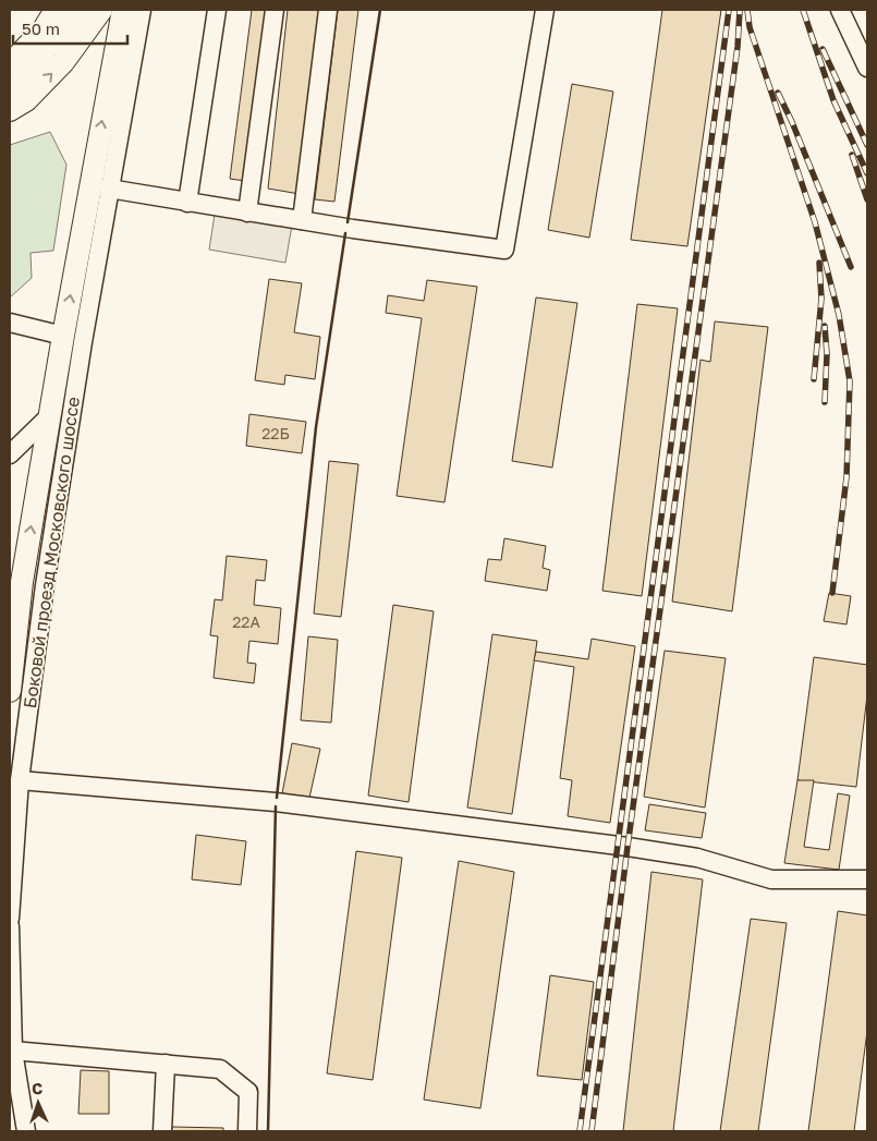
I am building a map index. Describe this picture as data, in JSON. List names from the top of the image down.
{
  "streets": {
    "street": ["Боковой проезд Московского шоссе"]
  },
  "house_numbers": ["22Б", "22А"],
  "scale_bar": "50 m",
  "north": "top"
}
